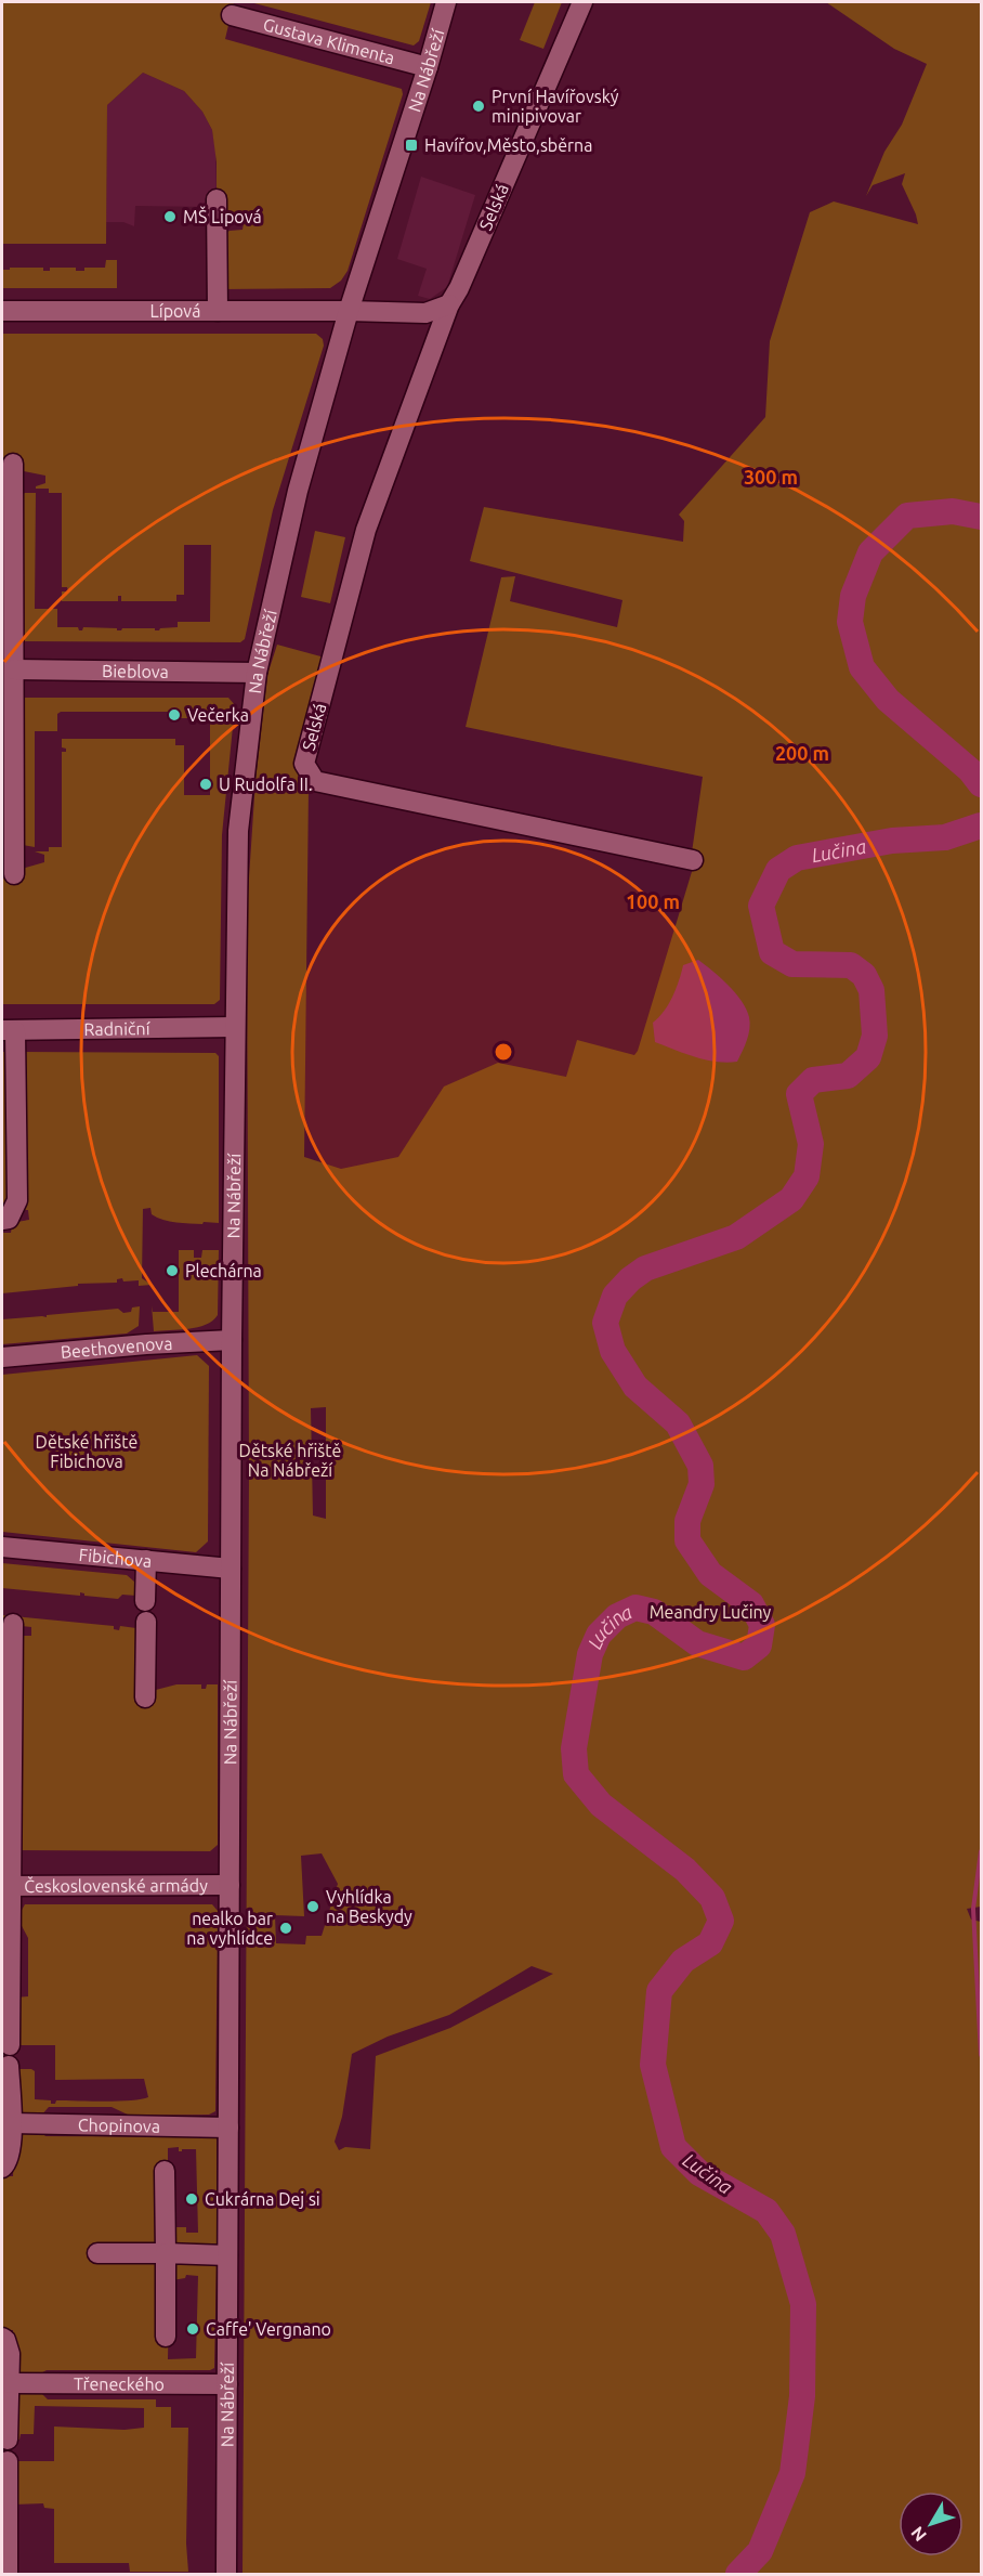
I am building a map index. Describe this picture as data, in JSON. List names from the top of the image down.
{
  "streets": {
    "street": [
      "Gustava Klimenta",
      "Na Nábřeží",
      "Selská",
      "Lípová",
      "Bieblova",
      "Radniční",
      "Beethovenova",
      "Fibichova",
      "Československé armády",
      "Chopinova",
      "Třeneckého"
    ]
  },
  "crossings": [
    ["Gustava Klimenta", "Na Nábřeží"],
    ["Na Nábřeží", "Lípová"],
    ["Na Nábřeží", "Bieblova"],
    ["Na Nábřeží", "Radniční"],
    ["Na Nábřeží", "Beethovenova"],
    ["Na Nábřeží", "Fibichova"],
    ["Na Nábřeží", "Československé armády"],
    ["Na Nábřeží", "Chopinova"],
    ["Na Nábřeží", "Třeneckého"]
  ],
  "water": ["Lučina"],
  "parks": ["Dětské hřiště Fibichova", "Dětské hřiště Na Nábřeží", "Meandry Lučiny"],
  "places": {
    "other": [
      "První Havířovský minipivovar",
      "MŠ Lipová",
      "Večerka",
      "U Rudolfa II.",
      "Plechárna",
      "Vyhlídka na Beskydy",
      "nealko bar na vyhlídce",
      "Cukrárna Dej si",
      "Caffe' Vergnano"
    ],
    "transit": ["Havířov,Město,sběrna"]
  },
  "north": "bottom left",
  "rings": ["300 m", "200 m", "100 m"]
}
